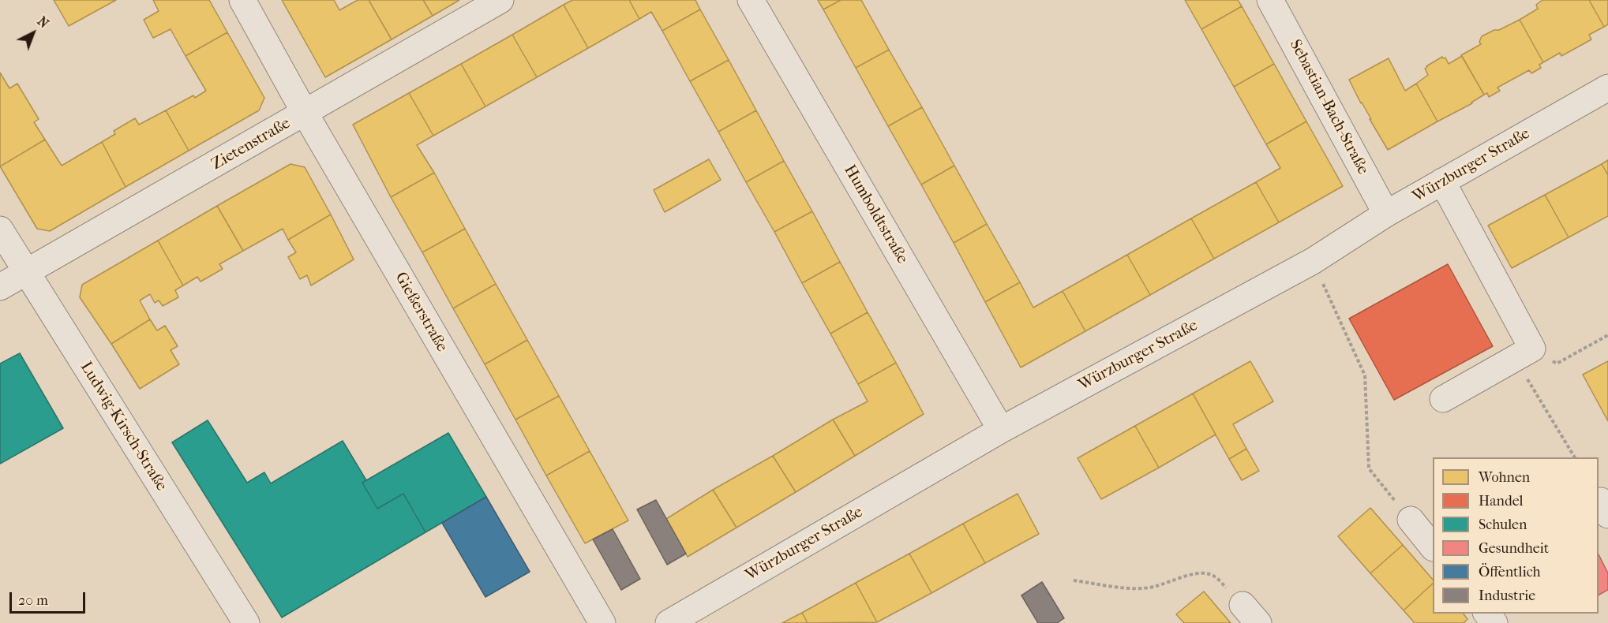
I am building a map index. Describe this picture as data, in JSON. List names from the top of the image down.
{
  "streets": {
    "street": [
      "Sebastian-Bach-Straße",
      "Zietenstraße",
      "Würzburger Straße",
      "Humboldtstraße",
      "Gießerstraße",
      "Ludwig-Kirsch-Straße"
    ]
  },
  "crossings": [
    ["Sebastian-Bach-Straße", "Würzburger Straße"],
    ["Zietenstraße", "Gießerstraße"],
    ["Zietenstraße", "Ludwig-Kirsch-Straße"],
    ["Würzburger Straße", "Humboldtstraße"]
  ],
  "legend": [
    "Wohnen",
    "Handel",
    "Schulen",
    "Gesundheit",
    "Öffentlich",
    "Industrie"
  ],
  "scale_bar": "20 m",
  "north": "top right"
}
